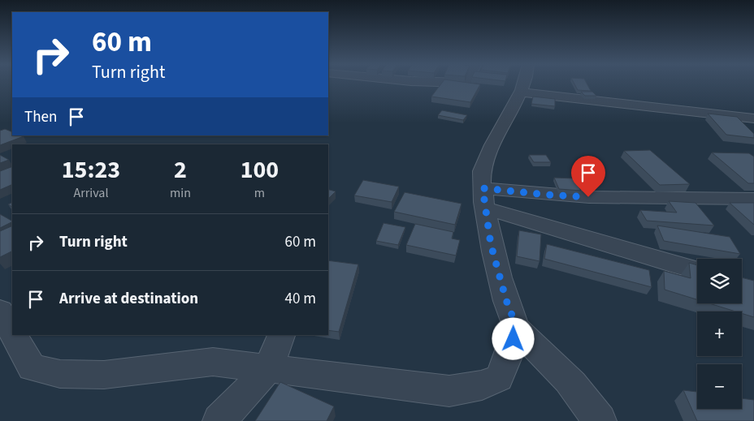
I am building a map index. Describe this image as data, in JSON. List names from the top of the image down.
{
  "page": {
    "turn": ["60 m", "Turn right"],
    "then": "Then",
    "eta": [
      "15:23",
      "Arrival",
      "2",
      "min",
      "100",
      "m"
    ],
    "list": [
      {
        "name": "Turn right",
        "value": "60 m"
      },
      {
        "name": "Arrive at destination",
        "value": "40 m"
      }
    ],
    "map_buttons": ["+", "−"]
  }
}
